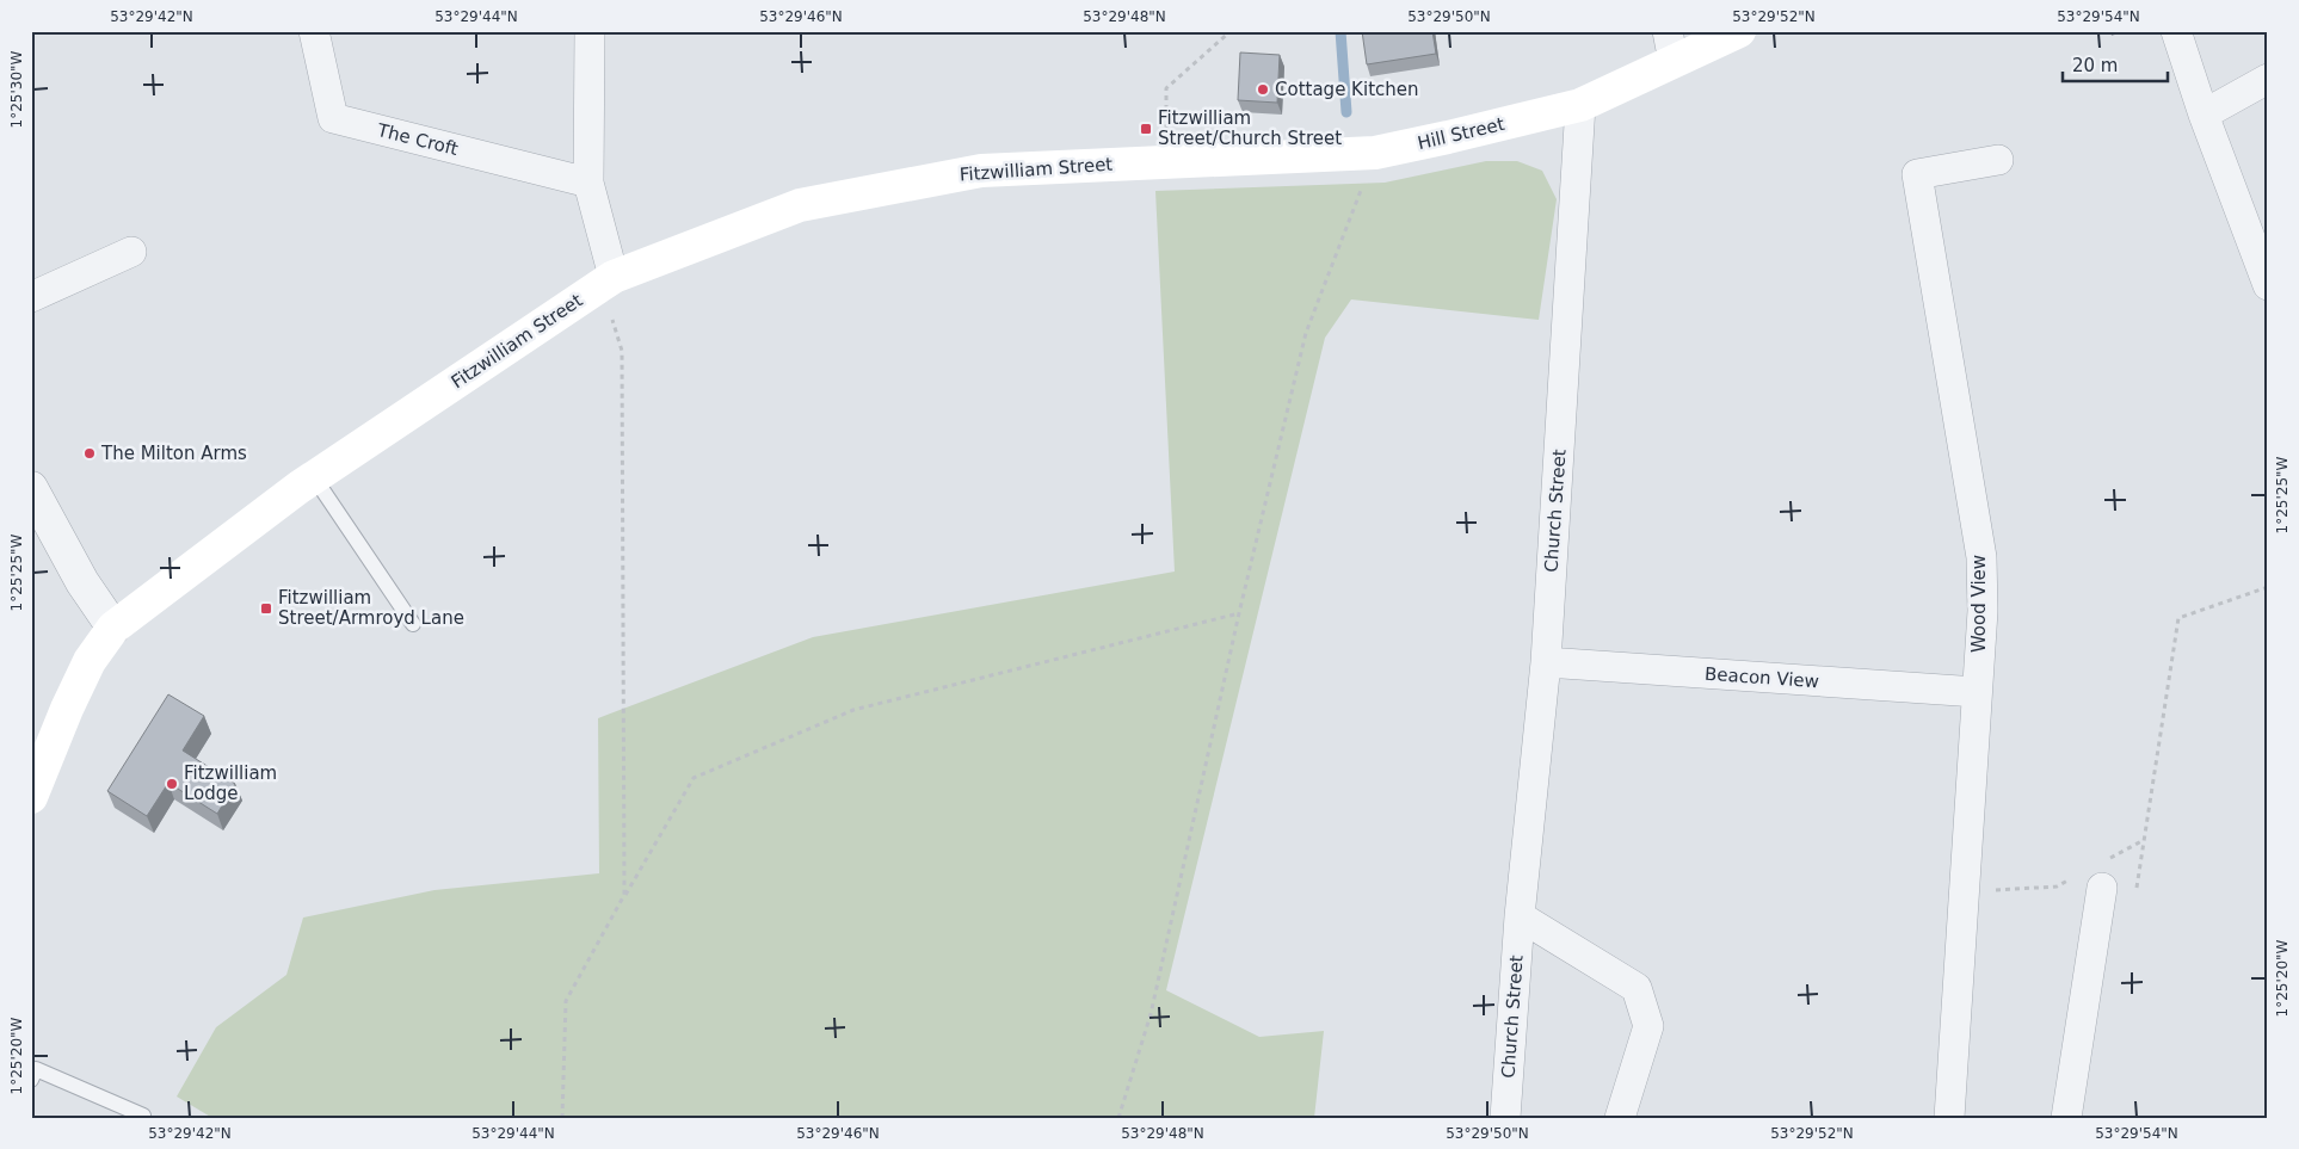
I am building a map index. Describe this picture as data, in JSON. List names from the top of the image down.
{
  "streets": {
    "main road": ["Hill Street", "Fitzwilliam Street"],
    "street": [
      "The Croft",
      "Church Street",
      "Wood View",
      "Beacon View"
    ]
  },
  "crossings": [
    ["Hill Street", "Fitzwilliam Street"],
    ["Hill Street", "Church Street"],
    ["Church Street", "Beacon View"],
    ["Wood View", "Beacon View"]
  ],
  "places": {
    "other": ["Cottage Kitchen", "The Milton Arms", "Fitzwilliam Lodge"],
    "transit": ["Fitzwilliam Street/Church Street", "Fitzwilliam Street/Armroyd Lane"]
  },
  "scale_bar": "20 m",
  "coordinates": [
    "53°29'42\"N",
    "53°29'44\"N",
    "53°29'46\"N",
    "53°29'48\"N",
    "53°29'50\"N",
    "53°29'52\"N",
    "53°29'54\"N",
    "1°25'30\"W",
    "1°25'25\"W",
    "1°25'20\"W"
  ]
}
